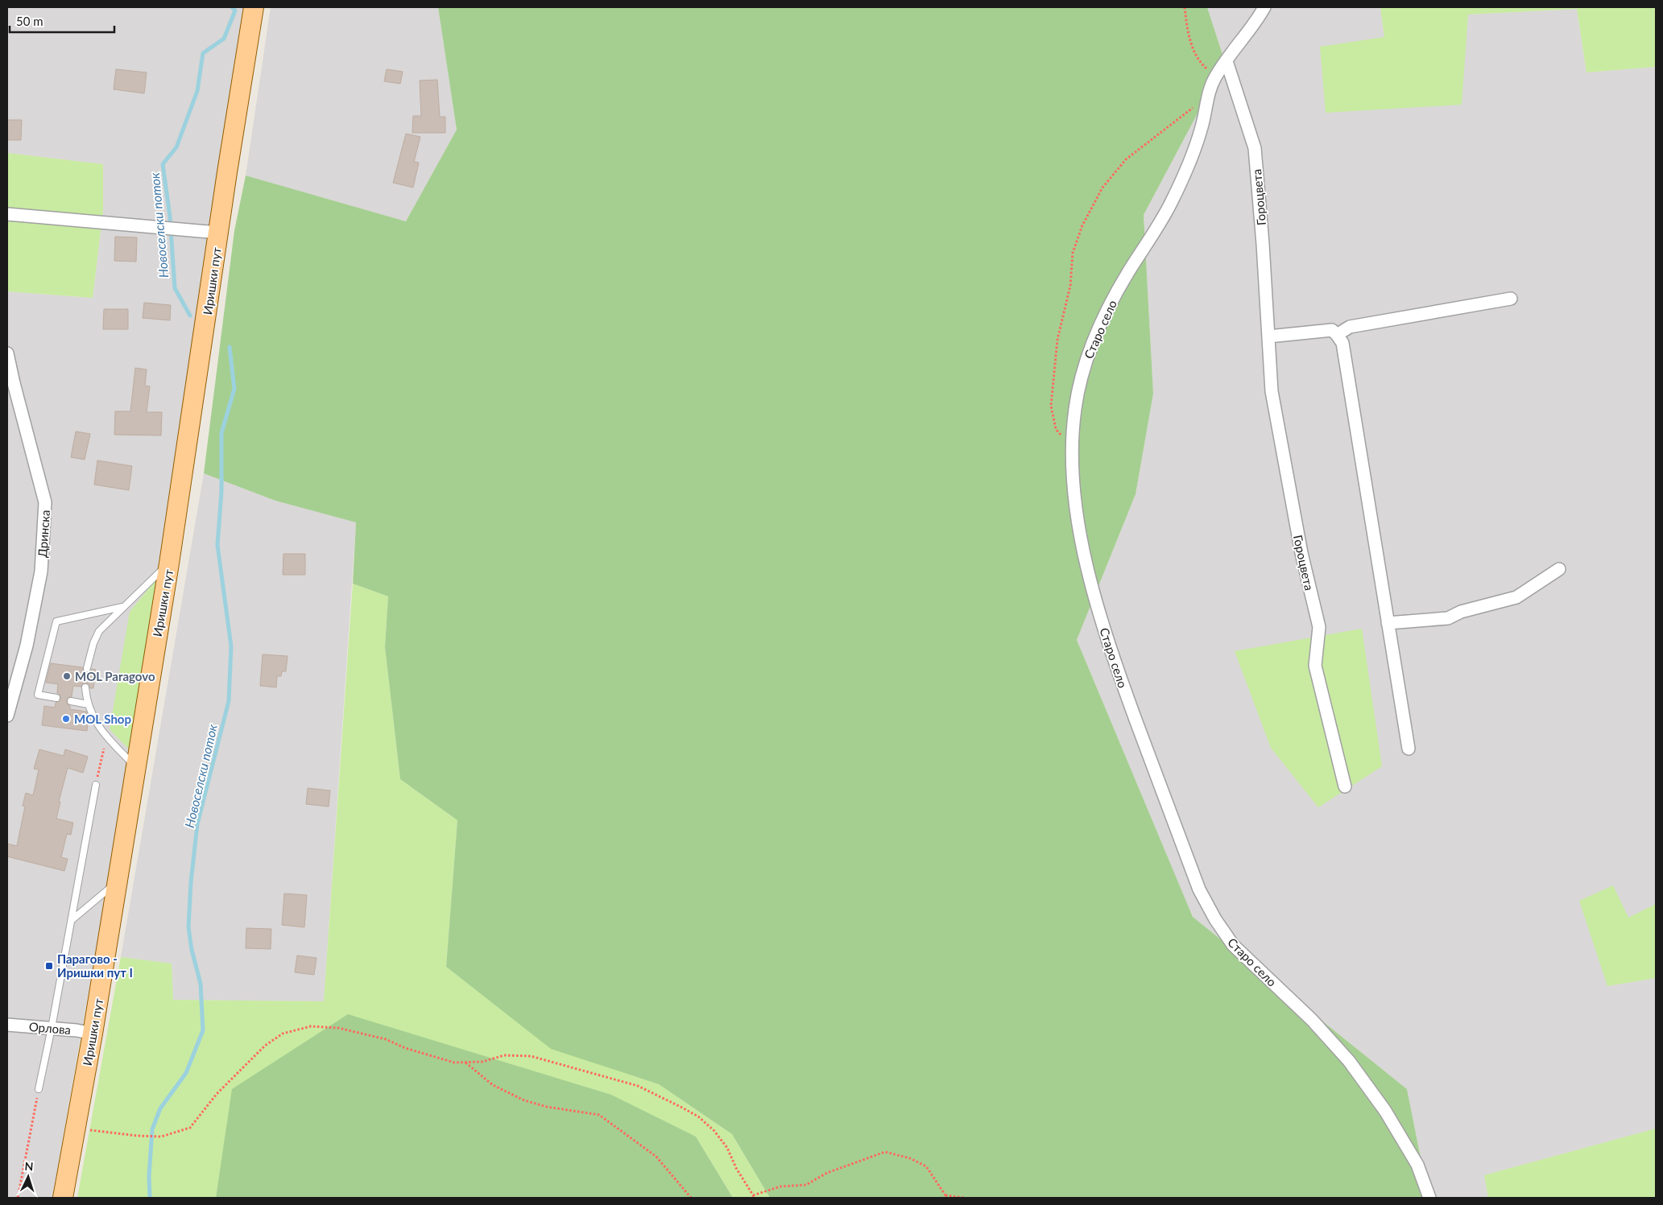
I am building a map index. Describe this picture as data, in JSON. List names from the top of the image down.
{
  "streets": {
    "main road": ["Иришки пут"],
    "street": [
      "Гороцвета",
      "Старо село",
      "Дринска",
      "Орлова"
    ]
  },
  "crossings": [
    ["Гороцвета", "Старо село"],
    ["Иришки пут", "Орлова"]
  ],
  "water": ["Новоселски поток"],
  "places": {
    "other": ["MOL Paragovo", "MOL Shop"],
    "transit": ["Парагово - Иришки пут I"]
  },
  "scale_bar": "50 m",
  "north": "top"
}
